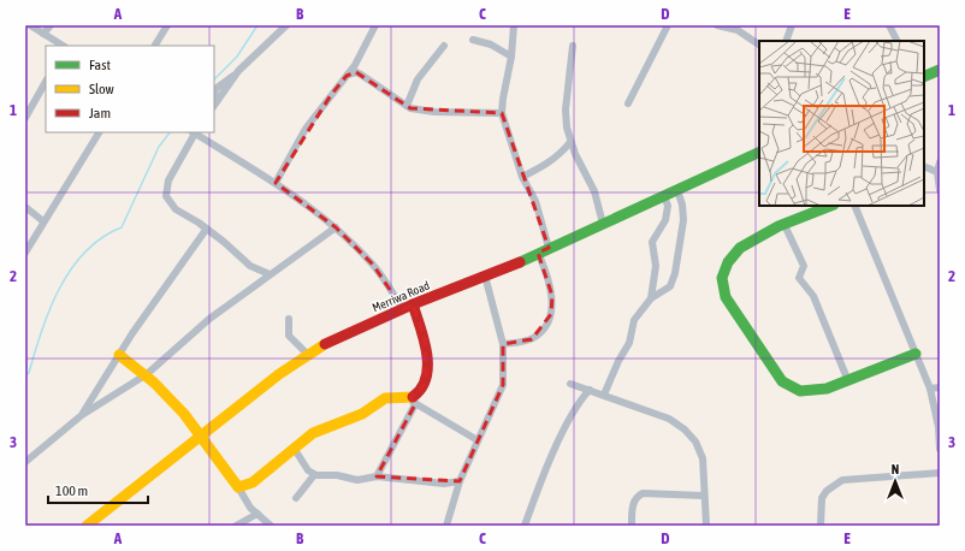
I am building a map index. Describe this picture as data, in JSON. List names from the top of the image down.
{
  "streets": {
    "street": ["Merriwa Road"]
  },
  "legend": ["Fast", "Slow", "Jam"],
  "scale_bar": "100 m",
  "north": "top",
  "grid": {
    "columns": [
      "A",
      "B",
      "C",
      "D",
      "E"
    ],
    "rows": ["1", "2", "3"]
  }
}
